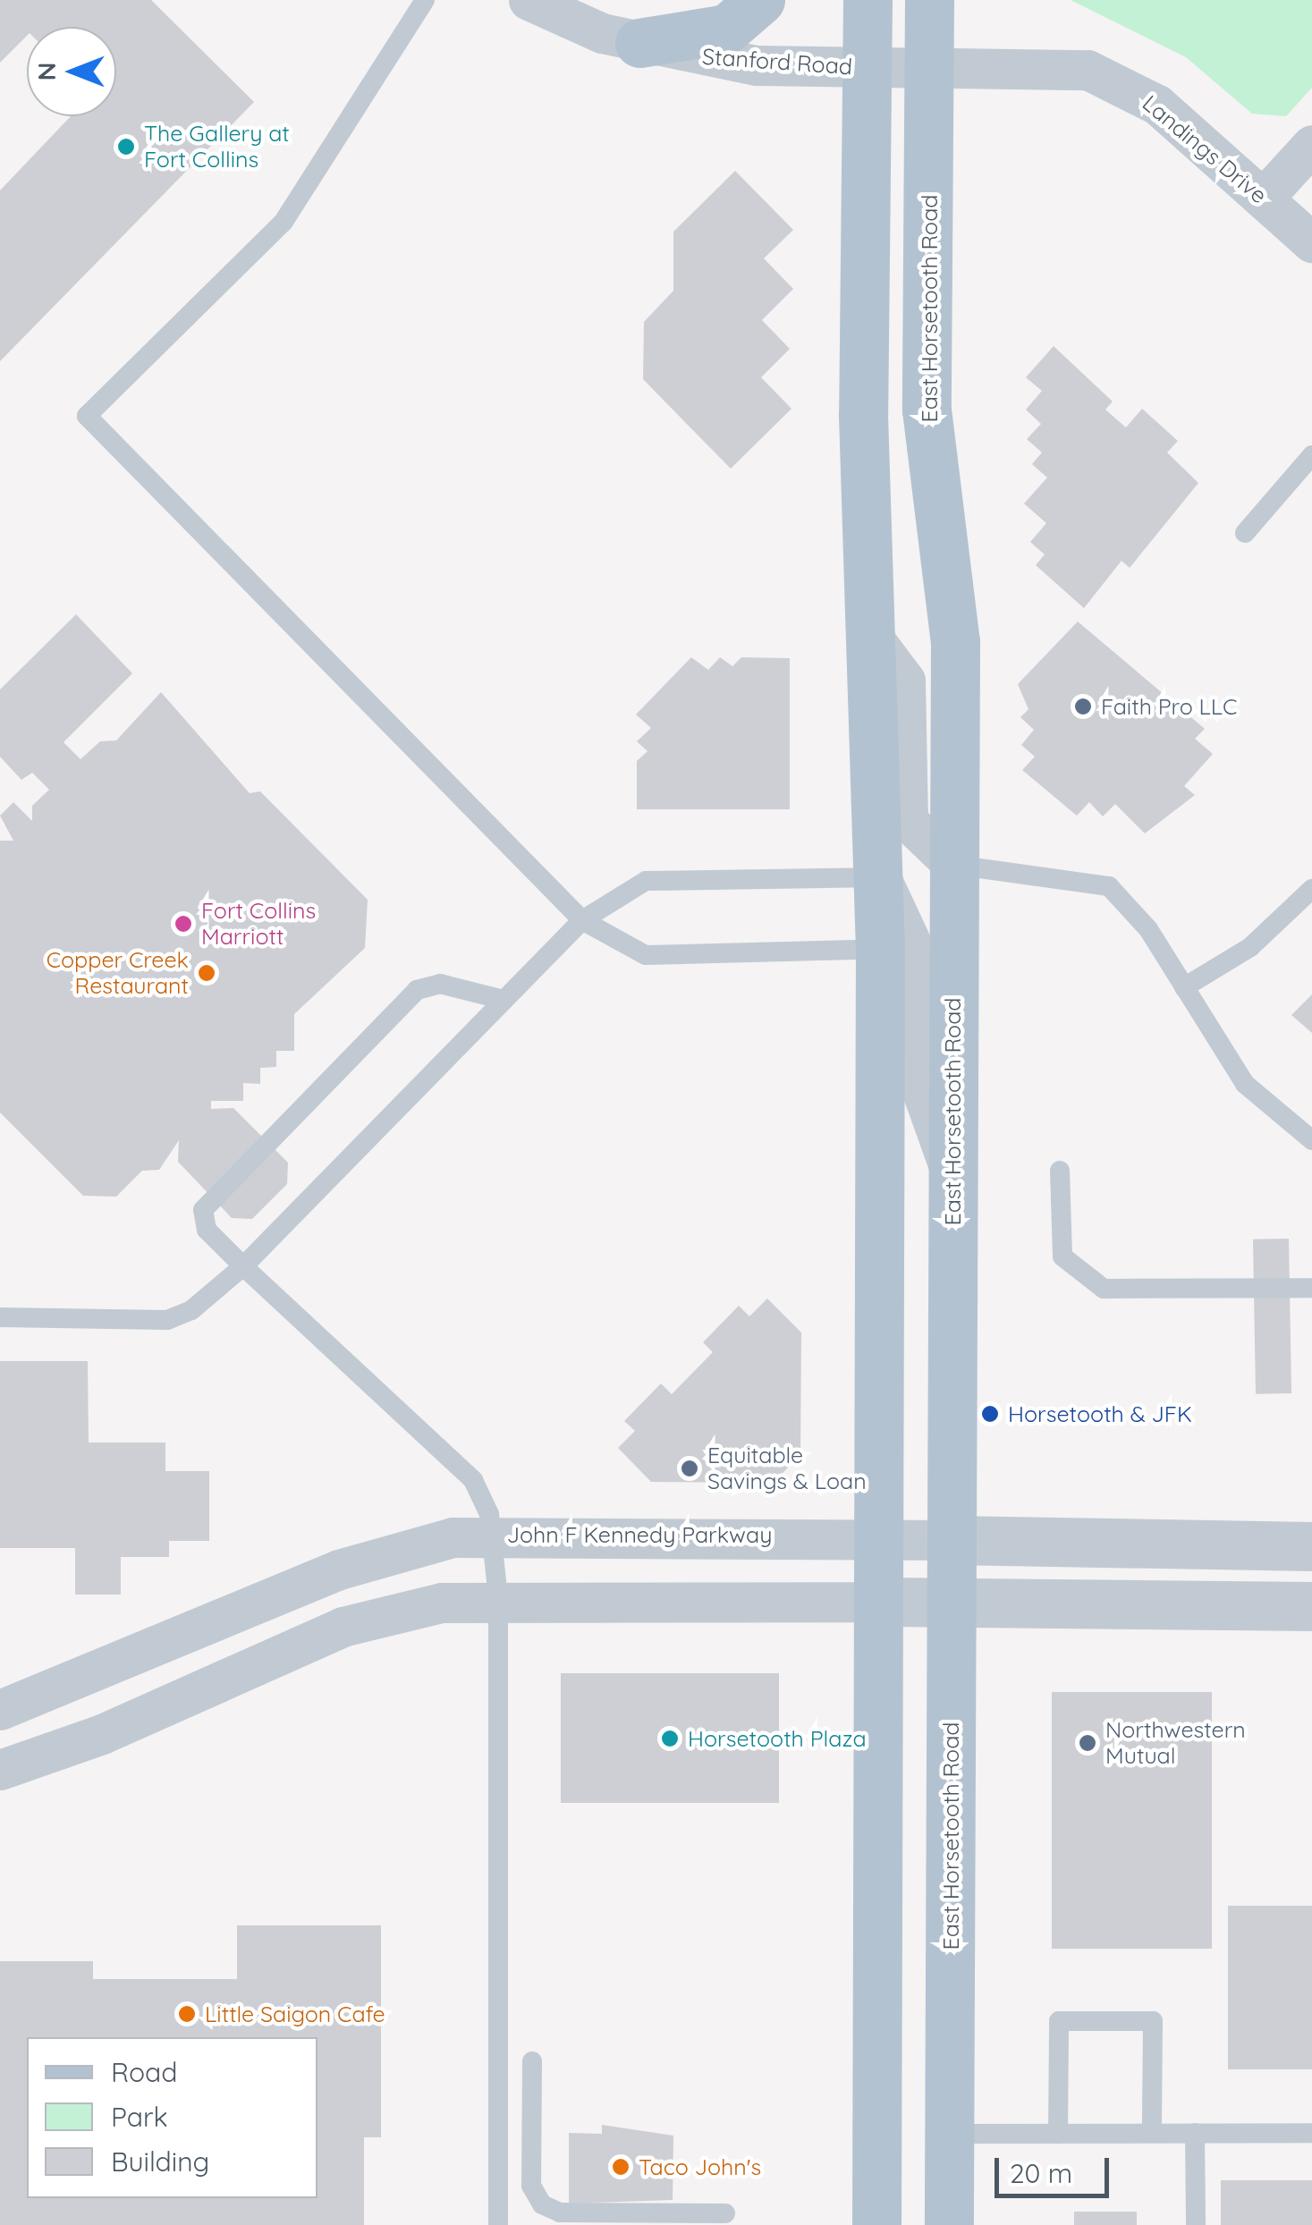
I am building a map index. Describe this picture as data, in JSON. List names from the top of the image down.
{
  "streets": {
    "main road": ["East Horsetooth Road"],
    "street": ["Stanford Road", "Landings Drive", "John F Kennedy Parkway"]
  },
  "crossings": [
    ["Stanford Road", "Landings Drive"],
    ["Stanford Road", "East Horsetooth Road"],
    ["Landings Drive", "East Horsetooth Road"],
    ["East Horsetooth Road", "John F Kennedy Parkway"]
  ],
  "places": [
    "The Gallery at Fort Collins",
    "Faith Pro LLC",
    "Fort Collins Marriott",
    "Copper Creek Restaurant",
    "Horsetooth & JFK",
    "Equitable Savings & Loan",
    "Horsetooth Plaza",
    "Northwestern Mutual",
    "Little Saigon Cafe",
    "Taco John's"
  ],
  "legend": ["Road", "Park", "Building"],
  "scale_bar": "20 m",
  "north": "left"
}
